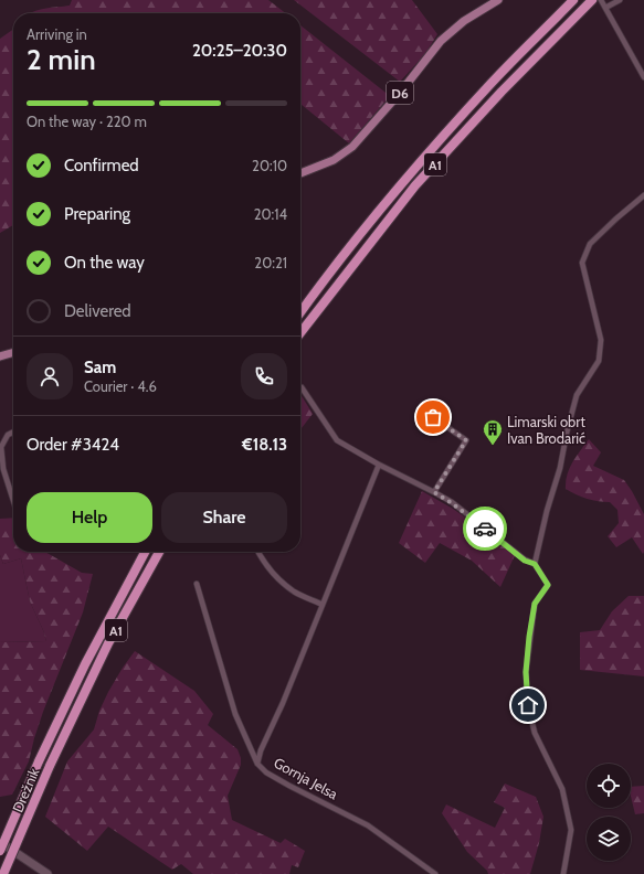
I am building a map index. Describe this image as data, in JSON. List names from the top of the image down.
{
  "streets": {
    "highway": ["A1", "Drežnik"],
    "main road": ["D6"],
    "street": ["Gornja Jelsa"]
  },
  "places": {
    "building": ["Limarski obrt Ivan Brodarić"]
  },
  "page": {
    "heading": ["2 min", "Arriving in", "20:25–20:30"],
    "panel": [
      "Sam",
      "Courier · 4.6",
      "Order #3424",
      "€18.13"
    ],
    "bar": "On the way · 220 m",
    "list": [
      ["Confirmed", "20:10"],
      ["Preparing", "20:14"],
      ["On the way", "20:21"],
      "Delivered"
    ],
    "buttons": ["Help", "Share"]
  }
}
